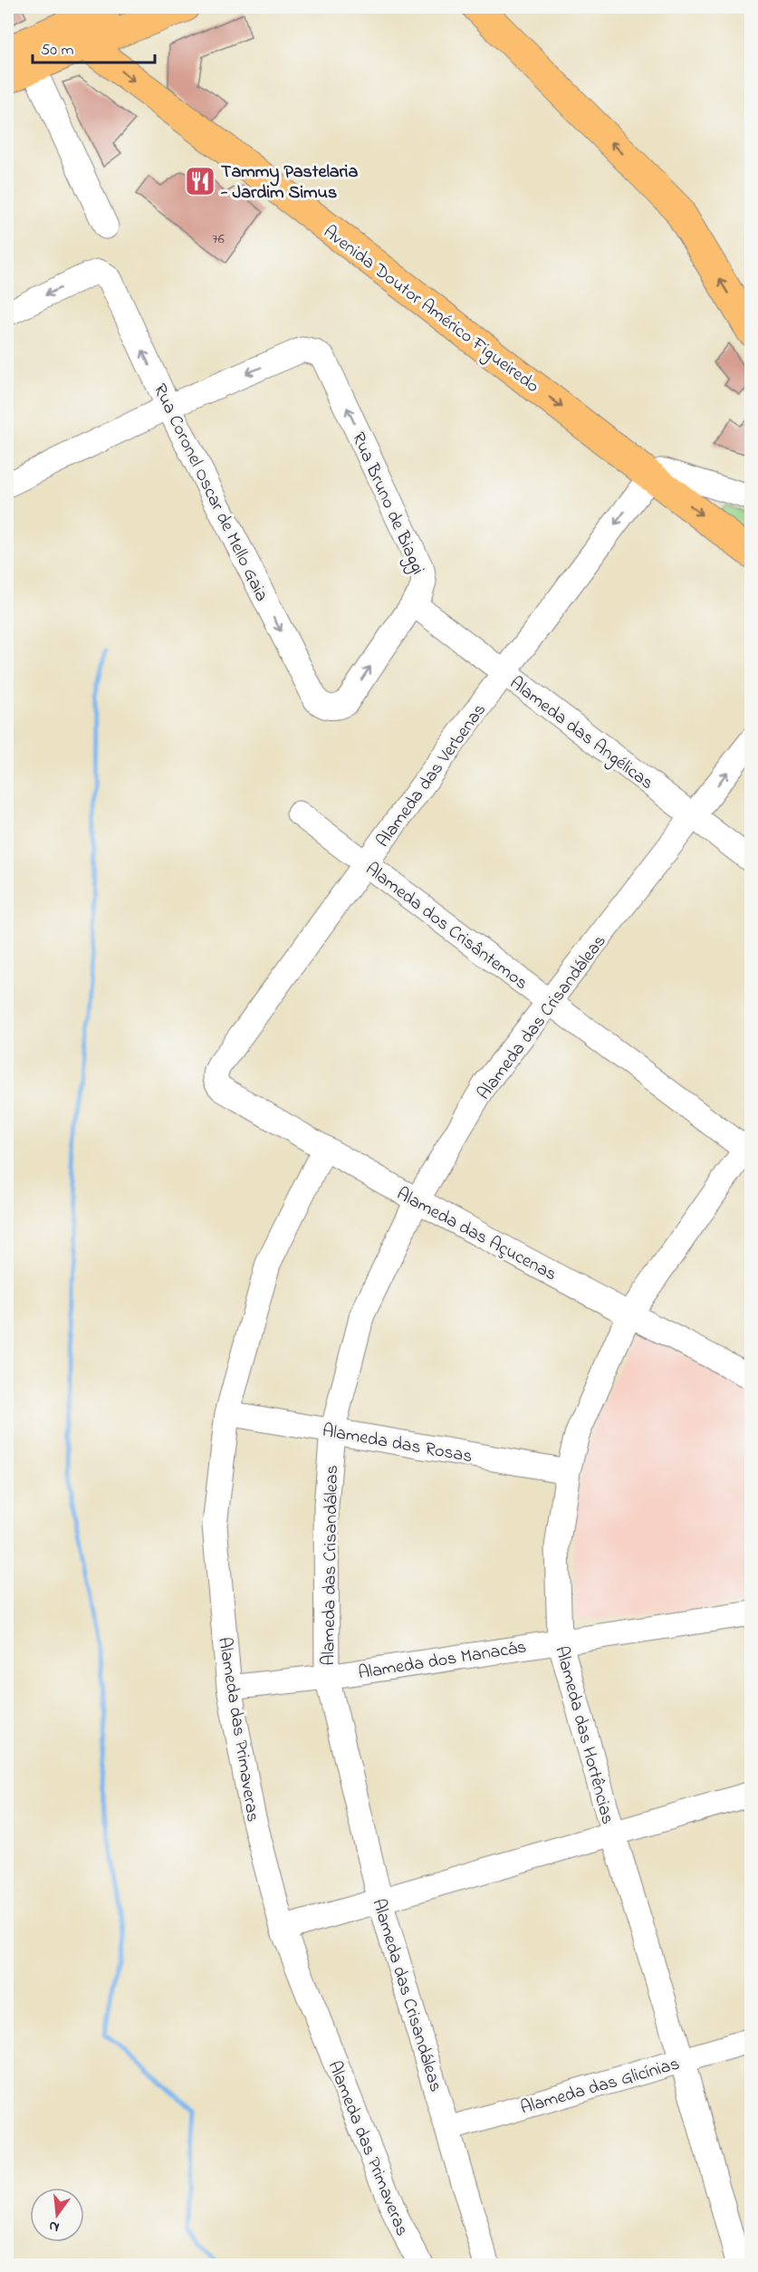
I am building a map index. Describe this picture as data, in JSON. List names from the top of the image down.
{
  "streets": {
    "main road": ["Avenida Doutor Américo Figueiredo"],
    "street": [
      "Rua Coronel Oscar de Mello Gaia",
      "Rua Bruno de Biaggi",
      "Alameda das Angélicas",
      "Alameda das Verbenas",
      "Alameda dos Crisântemos",
      "Alameda das Crisandáleas",
      "Alameda das Açucenas",
      "Alameda das Rosas",
      "Alameda dos Manacás",
      "Alameda das Primaveras",
      "Alameda das Hortências",
      "Alameda das Glicínias"
    ]
  },
  "crossings": [
    ["Avenida Doutor Américo Figueiredo", "Alameda das Verbenas"],
    ["Rua Coronel Oscar de Mello Gaia", "Rua Bruno de Biaggi"],
    ["Rua Bruno de Biaggi", "Alameda das Angélicas"],
    ["Alameda das Angélicas", "Alameda das Verbenas"],
    ["Alameda das Angélicas", "Alameda das Crisandáleas"],
    ["Alameda das Verbenas", "Alameda dos Crisântemos"],
    ["Alameda das Verbenas", "Alameda das Açucenas"],
    ["Alameda dos Crisântemos", "Alameda das Crisandáleas"],
    ["Alameda dos Crisântemos", "Alameda das Hortências"],
    ["Alameda das Crisandáleas", "Alameda das Açucenas"],
    ["Alameda das Crisandáleas", "Alameda das Rosas"],
    ["Alameda das Crisandáleas", "Alameda dos Manacás"],
    ["Alameda das Crisandáleas", "Alameda das Glicínias"],
    ["Alameda das Açucenas", "Alameda das Primaveras"],
    ["Alameda das Açucenas", "Alameda das Hortências"],
    ["Alameda das Rosas", "Alameda das Primaveras"],
    ["Alameda das Rosas", "Alameda das Hortências"],
    ["Alameda dos Manacás", "Alameda das Primaveras"],
    ["Alameda dos Manacás", "Alameda das Hortências"],
    ["Alameda das Hortências", "Alameda das Glicínias"]
  ],
  "places": {
    "restaurant": ["Tammy Pastelaria - Jardim Simus"]
  },
  "house_numbers": ["76"],
  "scale_bar": "50 m",
  "north": "bottom"
}
